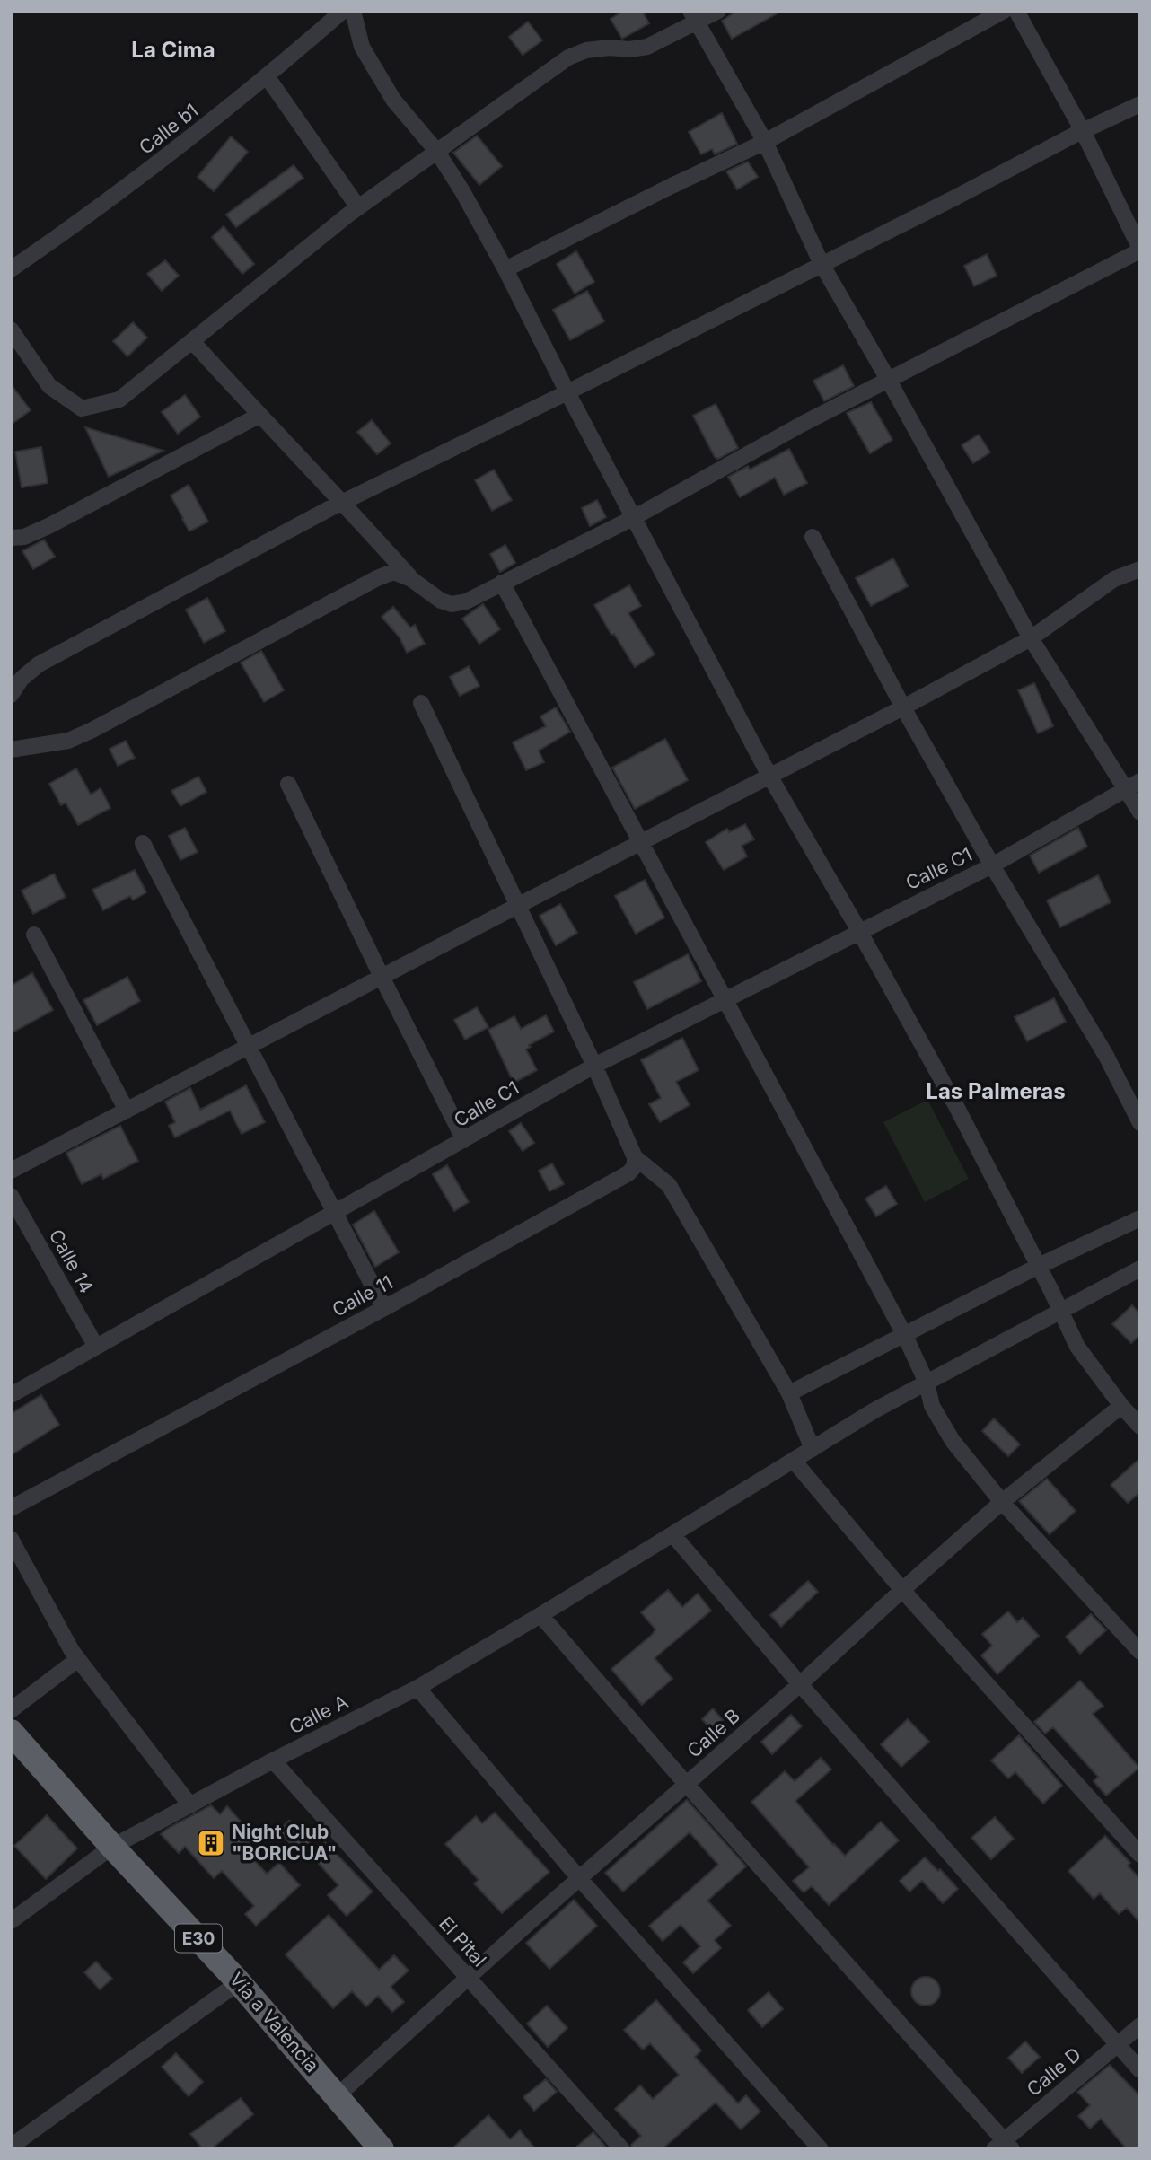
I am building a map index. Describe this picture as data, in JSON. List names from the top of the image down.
{
  "streets": {
    "highway": ["E30", "Vía a Valencia"],
    "street": [
      "Calle b1",
      "Calle C1",
      "Calle 14",
      "Calle 11",
      "Calle A",
      "Calle B",
      "El Pital",
      "Calle D"
    ]
  },
  "crossings": [
    ["Calle C1", "Calle 14"],
    ["Calle A", "El Pital"],
    ["Calle A", "Vía a Valencia"],
    ["Calle B", "El Pital"],
    ["Calle B", "Vía a Valencia"]
  ],
  "districts": ["La Cima", "Las Palmeras"],
  "places": {
    "building": ["Night Club \"BORICUA\""]
  }
}
